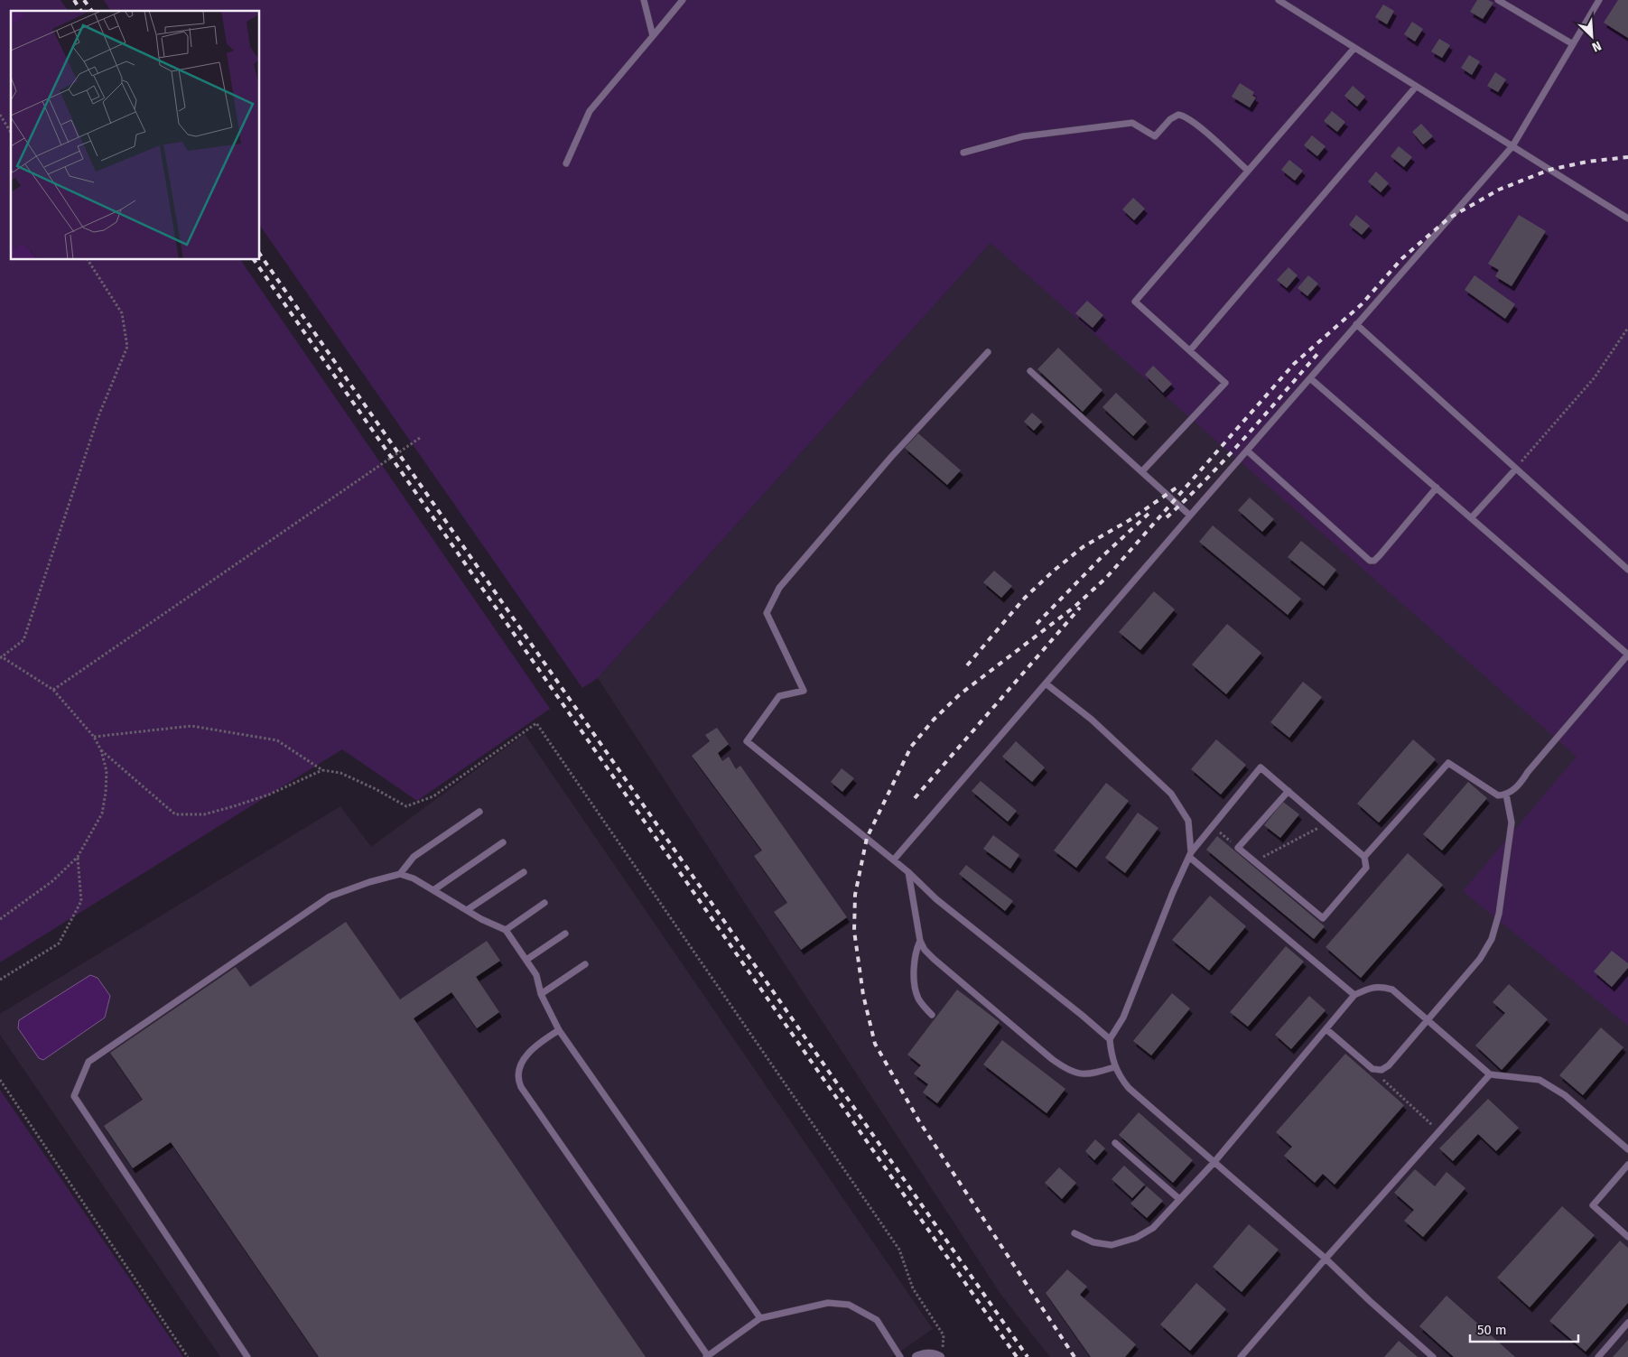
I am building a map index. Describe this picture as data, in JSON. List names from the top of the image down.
{
  "scale_bar": "50 m",
  "north": "bottom right"
}
